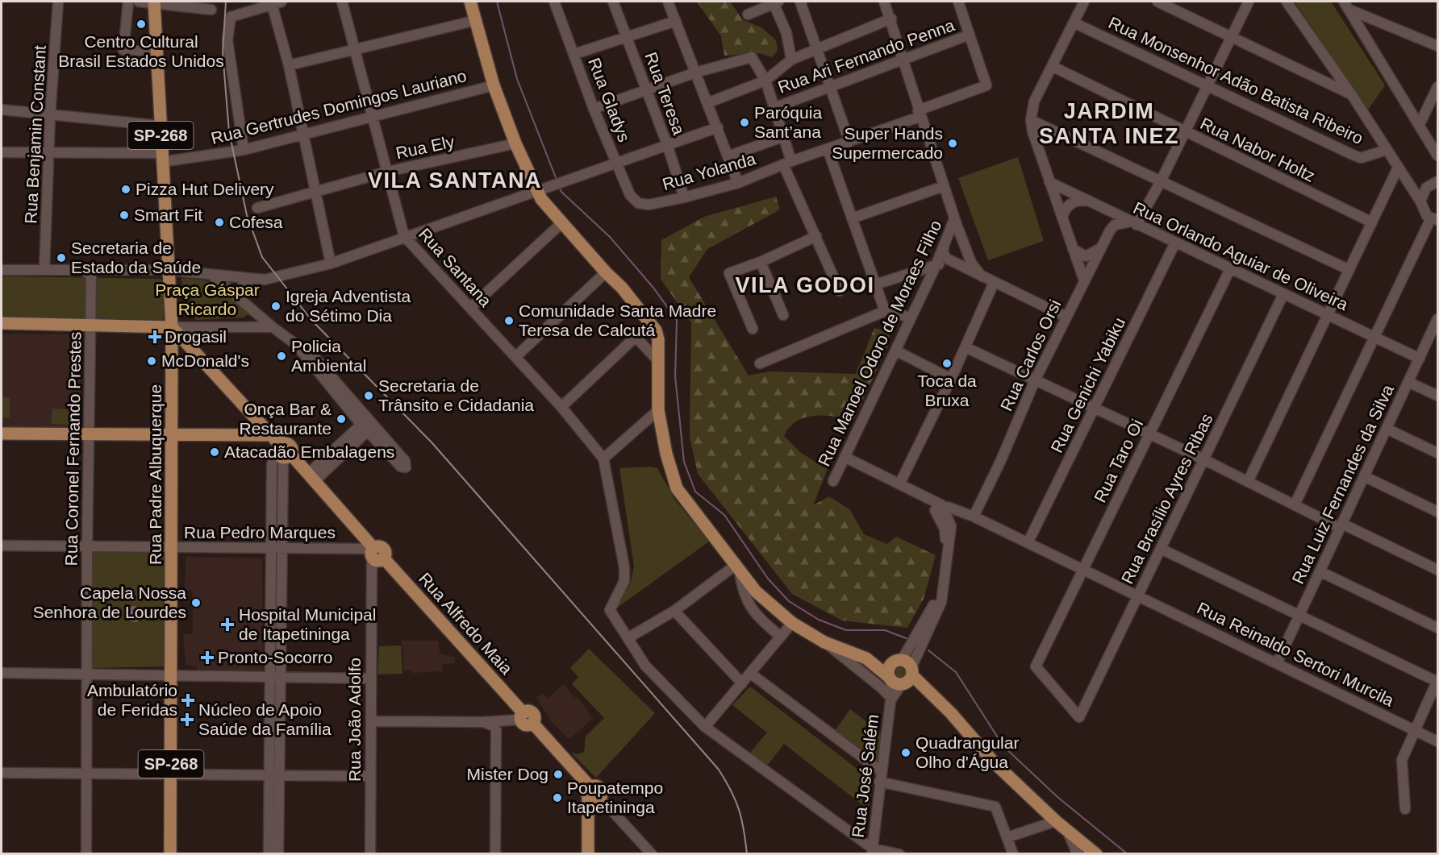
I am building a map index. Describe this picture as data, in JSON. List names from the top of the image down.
{
  "streets": {
    "main road": ["SP-268", "Rua Padre Albuquerque", "Rua Alfredo Maia"],
    "street": [
      "Rua Ari Fernando Penna",
      "Rua Monsenhor Adão Batista Ribeiro",
      "Rua Teresa",
      "Rua Gladys",
      "Rua Gertrudes Domingos Lauriano",
      "Rua Benjamin Constant",
      "Rua Ely",
      "Rua Nabor Holtz",
      "Rua Yolanda",
      "Rua Orlando Aguiar de Oliveira",
      "Rua Santana",
      "Rua Manoel Odoro de Moraes Filho",
      "Rua Carlos Orsi",
      "Rua Genichi Yabiku",
      "Rua Coronel Fernando Prestes",
      "Rua Taro Oi",
      "Rua Luiz Fernandes da Silva",
      "Rua Brasílio Ayres Ribas",
      "Rua Pedro Marques",
      "Rua Reinaldo Sertori Murcila",
      "Rua João Adolfo",
      "Rua José Salém"
    ]
  },
  "crossings": [
    ["Rua Ari Fernando Penna", "Rua Yolanda"],
    ["Rua Teresa", "Rua Yolanda"],
    ["Rua Gladys", "Rua Yolanda"],
    ["Rua Gertrudes Domingos Lauriano", "Rua Benjamin Constant"],
    ["Rua Gertrudes Domingos Lauriano", "SP-268"],
    ["Rua Gertrudes Domingos Lauriano", "Rua Santana"],
    ["SP-268", "Rua Padre Albuquerque"],
    ["SP-268", "Rua Alfredo Maia"],
    ["Rua Ely", "Rua Santana"],
    ["Rua Orlando Aguiar de Oliveira", "Rua Carlos Orsi"],
    ["Rua Orlando Aguiar de Oliveira", "Rua Genichi Yabiku"],
    ["Rua Orlando Aguiar de Oliveira", "Rua Taro Oi"],
    ["Rua Orlando Aguiar de Oliveira", "Rua Luiz Fernandes da Silva"],
    ["Rua Orlando Aguiar de Oliveira", "Rua Brasílio Ayres Ribas"],
    ["Rua Carlos Orsi", "Rua Reinaldo Sertori Murcila"],
    ["Rua Genichi Yabiku", "Rua Reinaldo Sertori Murcila"],
    ["Rua Coronel Fernando Prestes", "Rua Pedro Marques"],
    ["Rua Taro Oi", "Rua Brasílio Ayres Ribas"],
    ["Rua Taro Oi", "Rua Reinaldo Sertori Murcila"],
    ["Rua Padre Albuquerque", "Rua Pedro Marques"],
    ["Rua Padre Albuquerque", "Rua Alfredo Maia"],
    ["Rua Luiz Fernandes da Silva", "Rua Reinaldo Sertori Murcila"],
    ["Rua Brasílio Ayres Ribas", "Rua Reinaldo Sertori Murcila"],
    ["Rua Pedro Marques", "Rua Alfredo Maia"],
    ["Rua Pedro Marques", "Rua João Adolfo"],
    ["Rua Alfredo Maia", "Rua João Adolfo"]
  ],
  "districts": ["JARDIM SANTA INEZ", "VILA SANTANA", "VILA GODOI"],
  "parks": ["Praça Gáspar Ricardo"],
  "places": {
    "other": [
      "Centro Cultural Brasil Estados Unidos",
      "Paróquia Sant’ana",
      "Super Hands Supermercado",
      "Pizza Hut Delivery",
      "Smart Fit",
      "Cofesa",
      "Secretaria de Estado da Saúde",
      "Igreja Adventista do Sétimo Dia",
      "Comunidade Santa Madre Teresa de Calcutá",
      "Policia Ambiental",
      "McDonald's",
      "Toca da Bruxa",
      "Secretaria de Trânsito e Cidadania",
      "Onça Bar & Restaurante",
      "Atacadão Embalagens",
      "Capela Nossa Senhora de Lourdes",
      "Quadrangular Olho d'Água",
      "Mister Dog",
      "Poupatempo Itapetininga"
    ],
    "health": [
      "Drogasil",
      "Hospital Municipal de Itapetininga",
      "Pronto-Socorro",
      "Ambulatório de Feridas",
      "Núcleo de Apoio Saúde da Família"
    ]
  }
}
